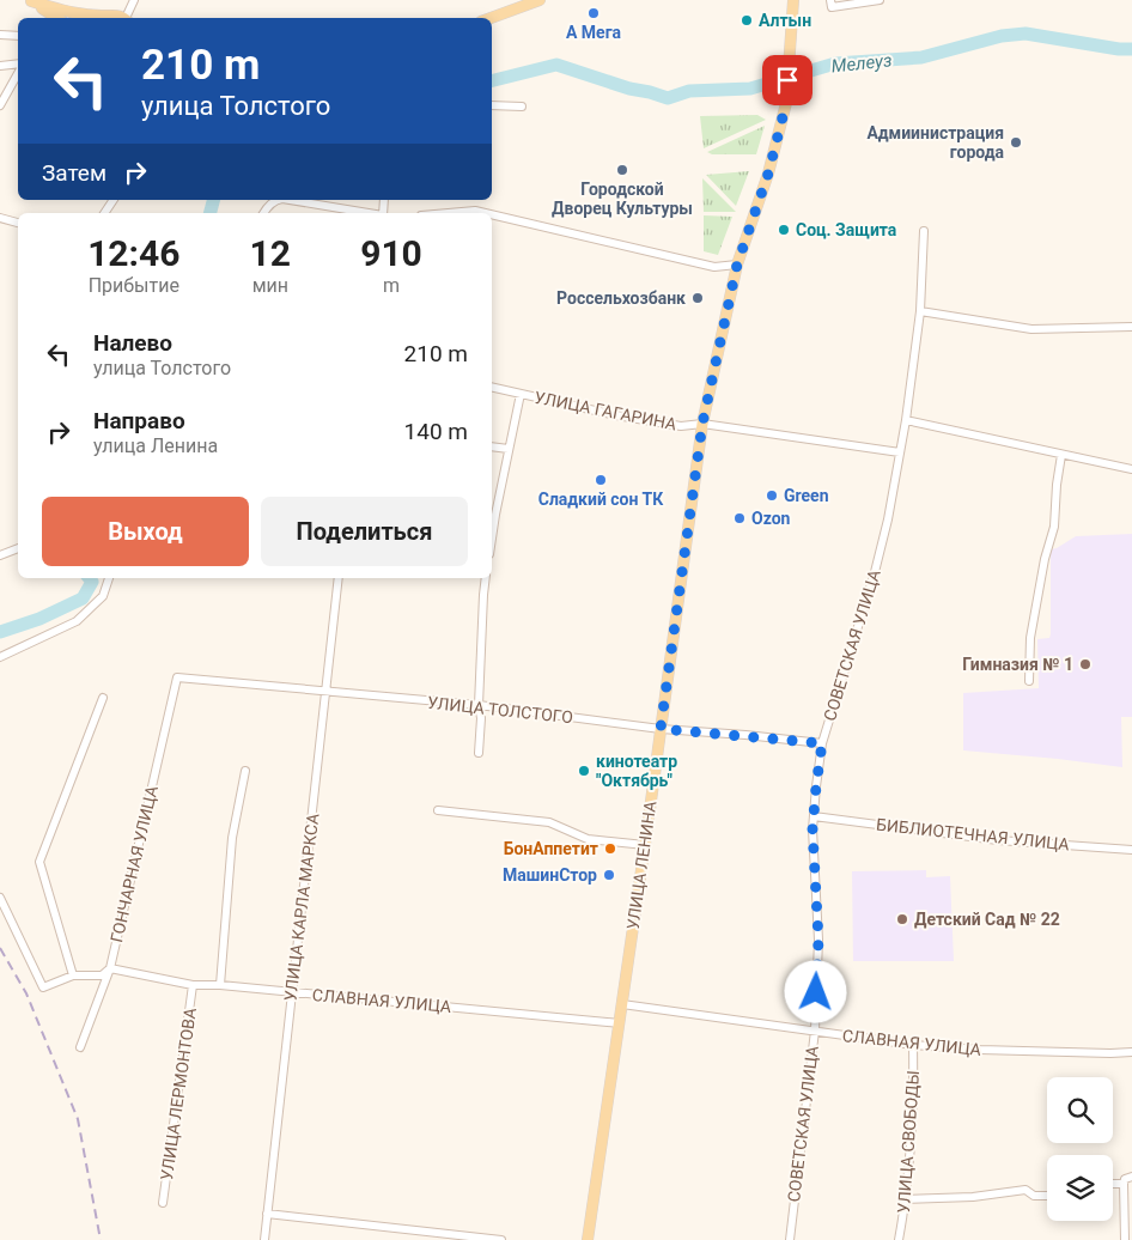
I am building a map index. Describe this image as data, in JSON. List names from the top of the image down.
{
  "streets": {
    "main road": ["УЛИЦА ЛЕНИНА"],
    "street": [
      "УЛИЦА ГАГАРИНА",
      "СОВЕТСКАЯ УЛИЦА",
      "УЛИЦА ТОЛСТОГО",
      "БИБЛИОТЕЧНАЯ УЛИЦА",
      "ГОНЧАРНАЯ УЛИЦА",
      "УЛИЦА КАРЛА МАРКСА",
      "СЛАВНАЯ УЛИЦА",
      "УЛИЦА ЛЕРМОНТОВА",
      "УЛИЦА СВОБОДЫ"
    ]
  },
  "crossings": [
    ["УЛИЦА ГАГАРИНА", "СОВЕТСКАЯ УЛИЦА"],
    ["УЛИЦА ГАГАРИНА", "УЛИЦА ЛЕНИНА"],
    ["СОВЕТСКАЯ УЛИЦА", "УЛИЦА ТОЛСТОГО"],
    ["СОВЕТСКАЯ УЛИЦА", "БИБЛИОТЕЧНАЯ УЛИЦА"],
    ["СОВЕТСКАЯ УЛИЦА", "СЛАВНАЯ УЛИЦА"],
    ["УЛИЦА ТОЛСТОГО", "ГОНЧАРНАЯ УЛИЦА"],
    ["УЛИЦА ТОЛСТОГО", "УЛИЦА ЛЕНИНА"],
    ["УЛИЦА ТОЛСТОГО", "УЛИЦА КАРЛА МАРКСА"],
    ["ГОНЧАРНАЯ УЛИЦА", "СЛАВНАЯ УЛИЦА"],
    ["УЛИЦА ЛЕНИНА", "СЛАВНАЯ УЛИЦА"],
    ["УЛИЦА КАРЛА МАРКСА", "СЛАВНАЯ УЛИЦА"],
    ["СЛАВНАЯ УЛИЦА", "УЛИЦА ЛЕРМОНТОВА"],
    ["СЛАВНАЯ УЛИЦА", "УЛИЦА СВОБОДЫ"]
  ],
  "water": ["Мелеуз"],
  "places": [
    "А Мега",
    "Алтын",
    "Адмиинистрация города",
    "Городской Дворец Культуры",
    "Соц. Защита",
    "Россельхозбанк",
    "Сладкий сон ТК",
    "Green",
    "Ozon",
    "Гимназия № 1",
    "кинотеатр \"Октябрь\"",
    "БонАппетит",
    "МашинСтор",
    "Детский Сад № 22"
  ],
  "page": {
    "turn": ["210 m", "улица Толстого"],
    "then": "Затем",
    "eta": [
      "12:46",
      "Прибытие",
      "12",
      "мин",
      "910",
      "m"
    ],
    "list": [
      {
        "name": "Налево",
        "note": "улица Толстого",
        "value": "210 m"
      },
      {
        "name": "Направо",
        "note": "улица Ленина",
        "value": "140 m"
      }
    ],
    "buttons": ["Выход", "Поделиться"]
  }
}
